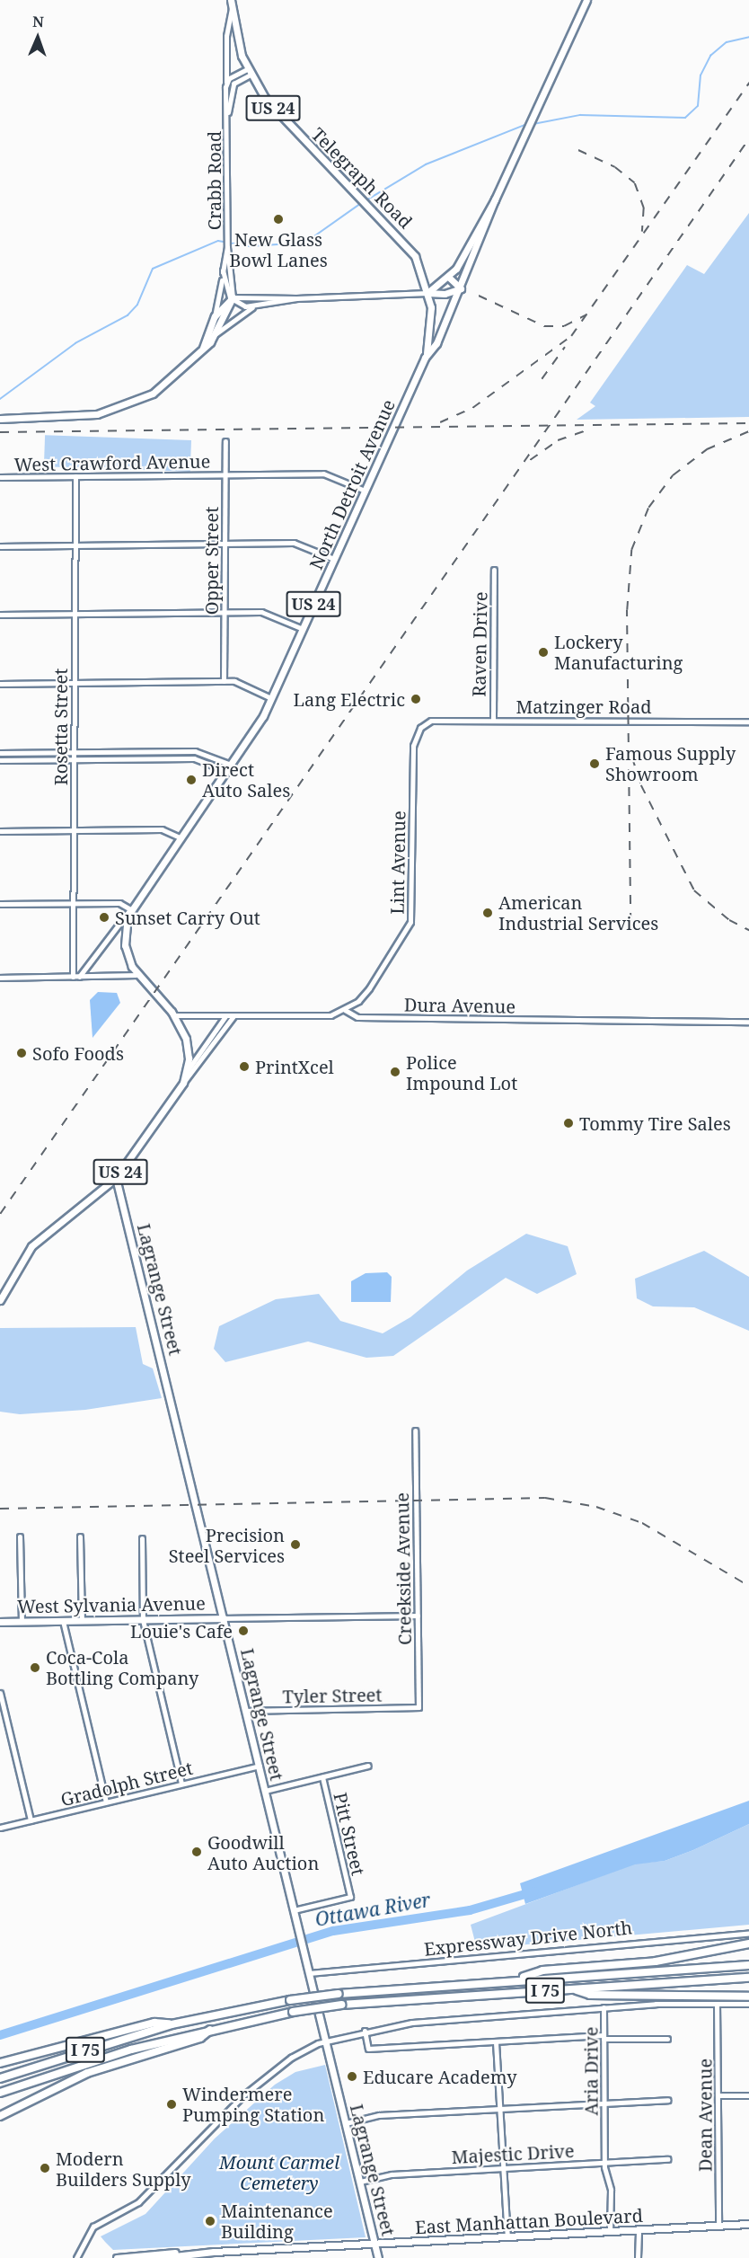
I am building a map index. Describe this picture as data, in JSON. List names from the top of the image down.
{
  "streets": {
    "highway": ["I 75"],
    "main road": [
      "US 24",
      "Telegraph Road",
      "North Detroit Avenue",
      "Lagrange Street",
      "West Sylvania Avenue",
      "East Manhattan Boulevard"
    ],
    "street": [
      "Crabb Road",
      "West Crawford Avenue",
      "Opper Street",
      "Raven Drive",
      "Matzinger Road",
      "Rosetta Street",
      "Lint Avenue",
      "Dura Avenue",
      "Creekside Avenue",
      "Tyler Street",
      "Gradolph Street",
      "Pitt Street",
      "Expressway Drive North",
      "Aria Drive",
      "Dean Avenue",
      "Majestic Drive"
    ]
  },
  "crossings": [
    ["Telegraph Road", "Crabb Road"],
    ["Telegraph Road", "North Detroit Avenue"],
    ["West Crawford Avenue", "North Detroit Avenue"],
    ["West Crawford Avenue", "Opper Street"],
    ["West Crawford Avenue", "Rosetta Street"],
    ["North Detroit Avenue", "Dura Avenue"],
    ["North Detroit Avenue", "Lagrange Street"],
    ["Raven Drive", "Matzinger Road"],
    ["Matzinger Road", "Lint Avenue"],
    ["Lint Avenue", "Dura Avenue"],
    ["Lagrange Street", "West Sylvania Avenue"],
    ["Lagrange Street", "Tyler Street"],
    ["Lagrange Street", "Gradolph Street"],
    ["Lagrange Street", "Pitt Street"],
    ["Lagrange Street", "Expressway Drive North"],
    ["Lagrange Street", "Majestic Drive"],
    ["Lagrange Street", "East Manhattan Boulevard"],
    ["Creekside Avenue", "Tyler Street"],
    ["Aria Drive", "Majestic Drive"],
    ["Aria Drive", "East Manhattan Boulevard"],
    ["Dean Avenue", "East Manhattan Boulevard"]
  ],
  "water": ["Ottawa River"],
  "parks": ["Mount Carmel Cemetery"],
  "places": [
    "New Glass Bowl Lanes",
    "Lockery Manufacturing",
    "Lang Electric",
    "Famous Supply Showroom",
    "Direct Auto Sales",
    "American Industrial Services",
    "Sunset Carry Out",
    "Sofo Foods",
    "PrintXcel",
    "Police Impound Lot",
    "Tommy Tire Sales",
    "Precision Steel Services",
    "Louie's Cafe",
    "Coca-Cola Bottling Company",
    "Goodwill Auto Auction",
    "Educare Academy",
    "Windermere Pumping Station",
    "Modern Builders Supply",
    "Maintenance Building"
  ],
  "north": "top"
}
